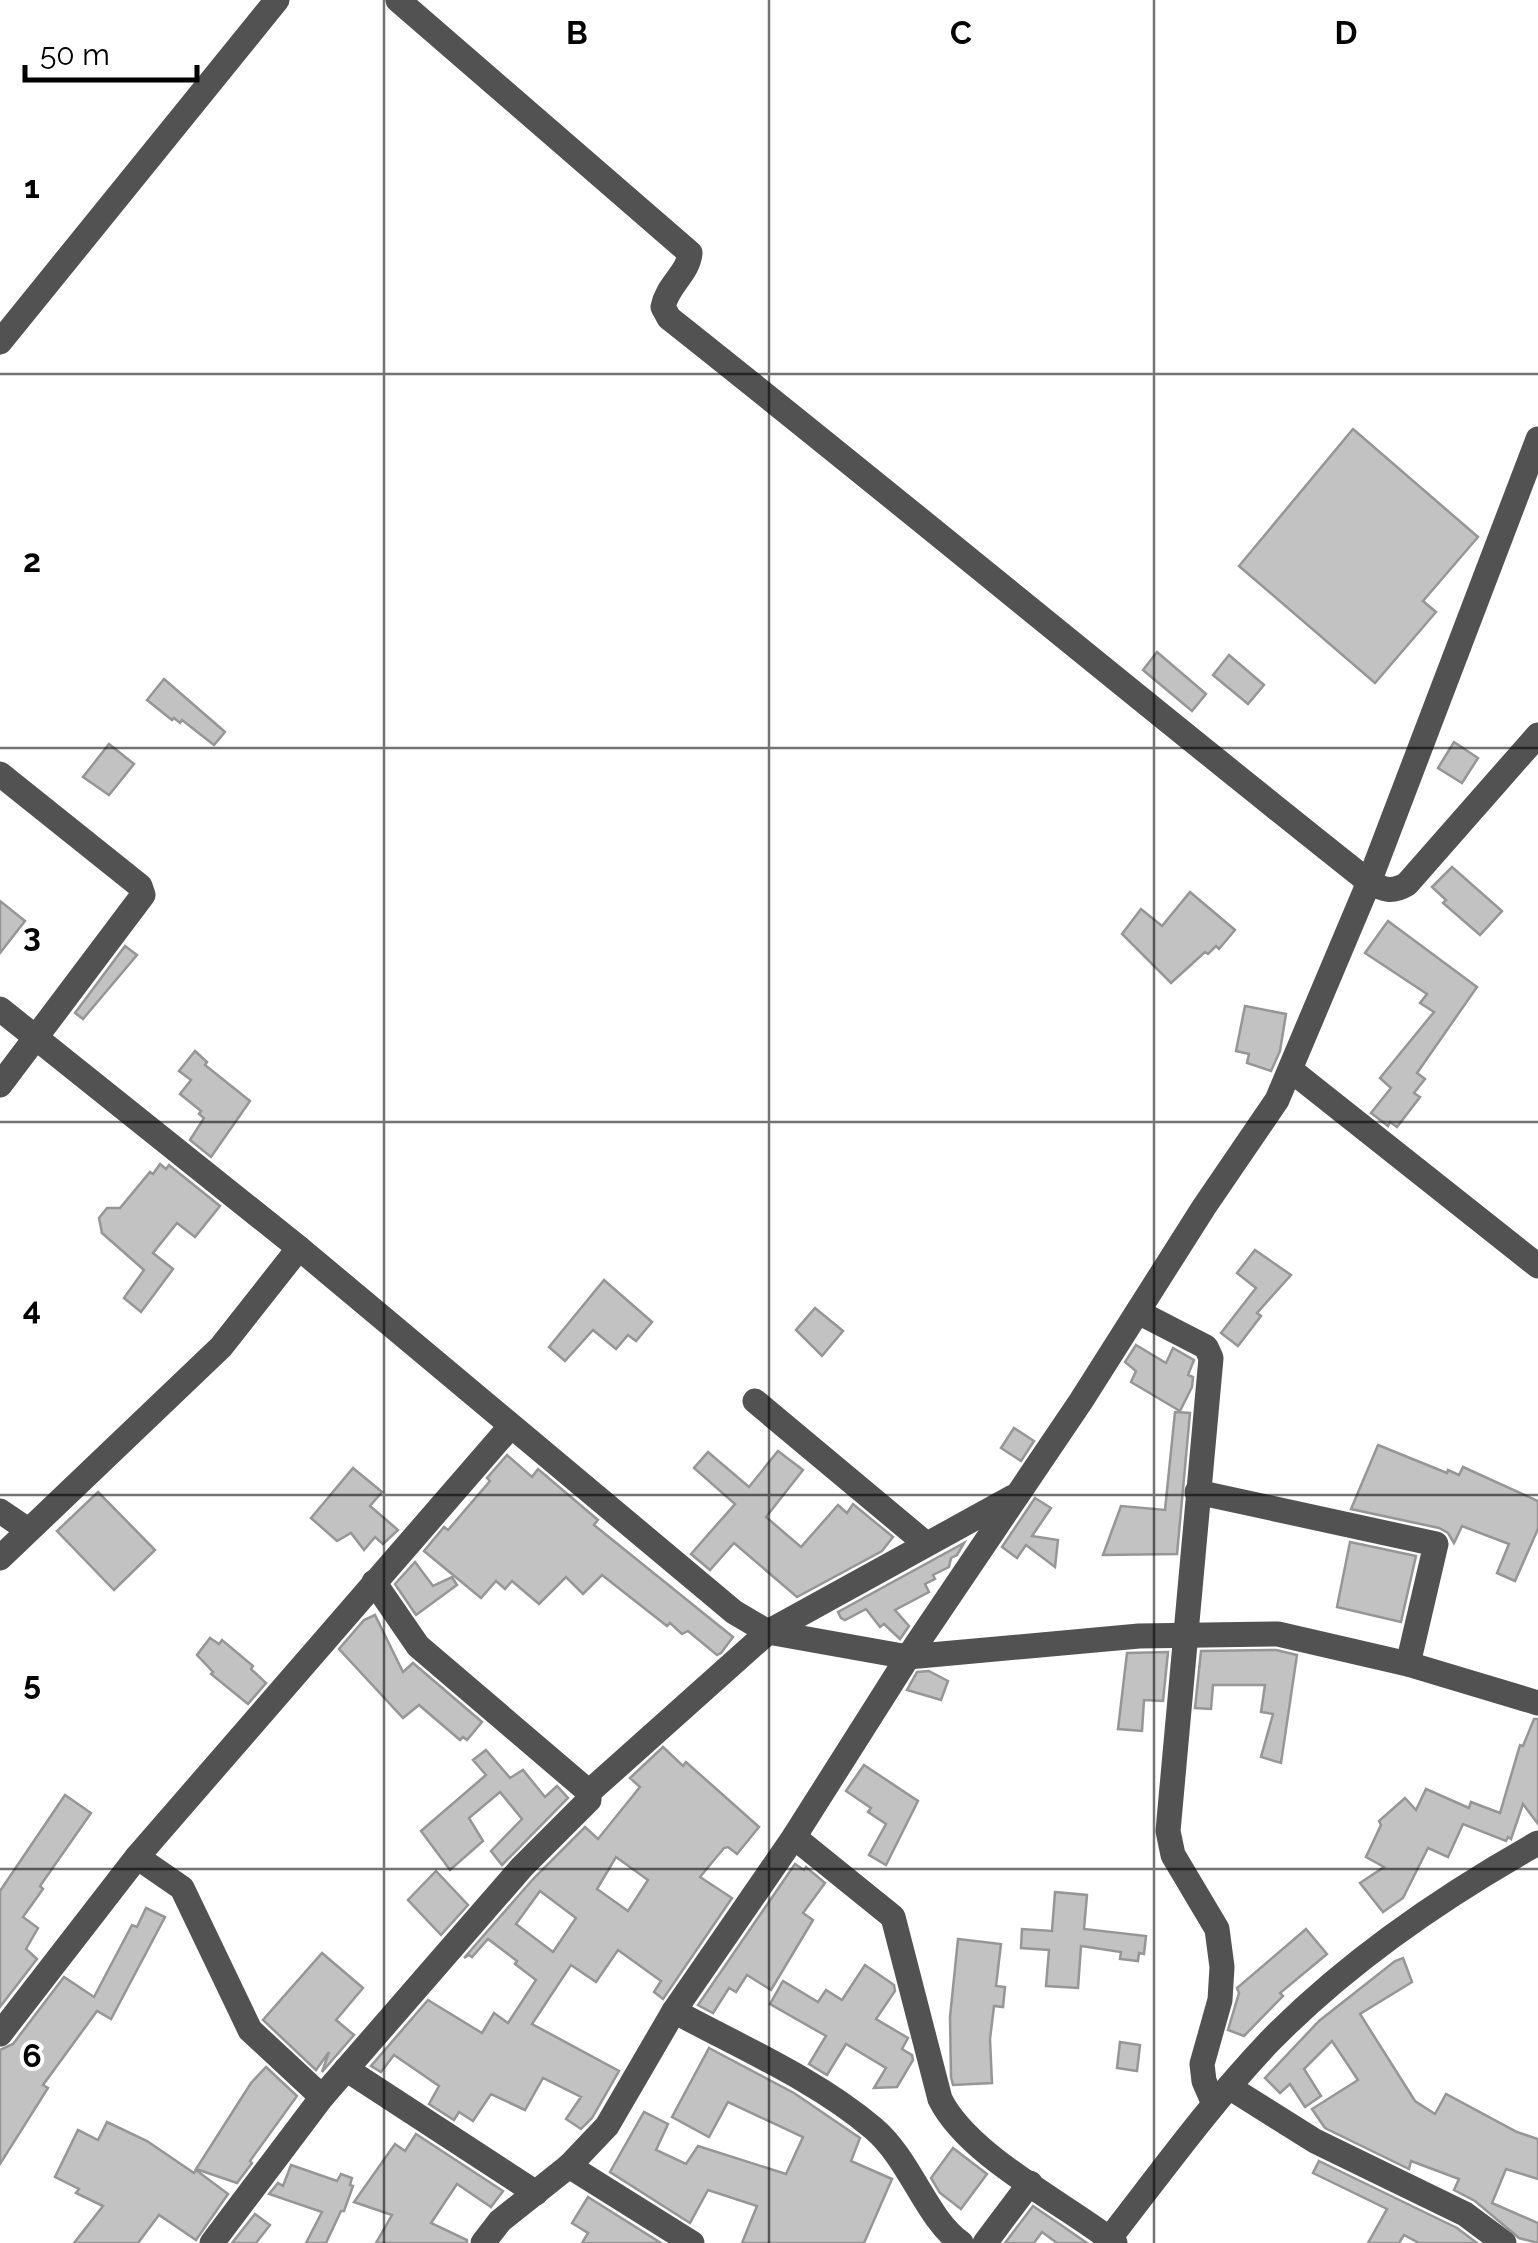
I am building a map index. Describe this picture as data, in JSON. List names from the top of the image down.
{
  "scale_bar": "50 m",
  "grid": {
    "columns": ["B", "C", "D"],
    "rows": [
      "1",
      "2",
      "3",
      "4",
      "5",
      "6"
    ]
  }
}
